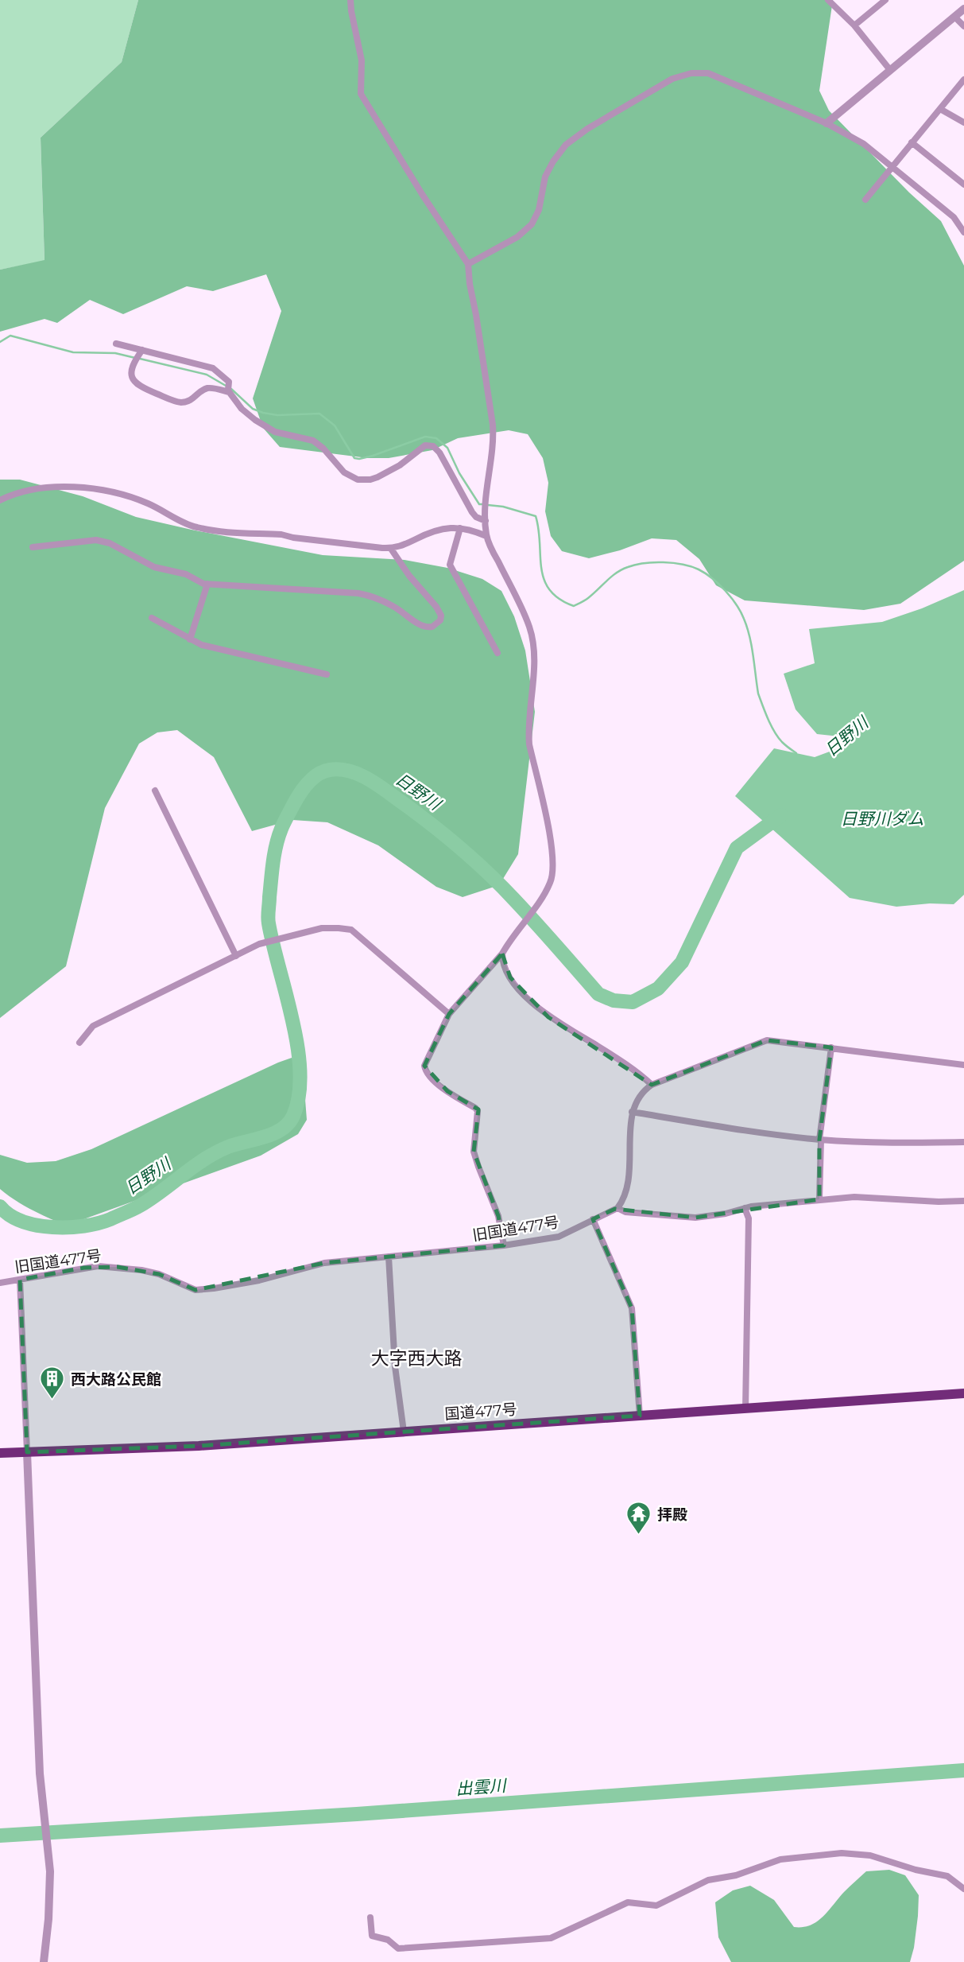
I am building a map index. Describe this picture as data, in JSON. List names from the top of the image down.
{
  "streets": {
    "highway": ["国道477号"],
    "street": ["旧国道477号"]
  },
  "districts": ["大字西大路"],
  "water": ["日野川", "日野川ダム", "出雲川"],
  "places": {
    "building": ["西大路公民館"],
    "temple": ["拝殿"]
  }
}
